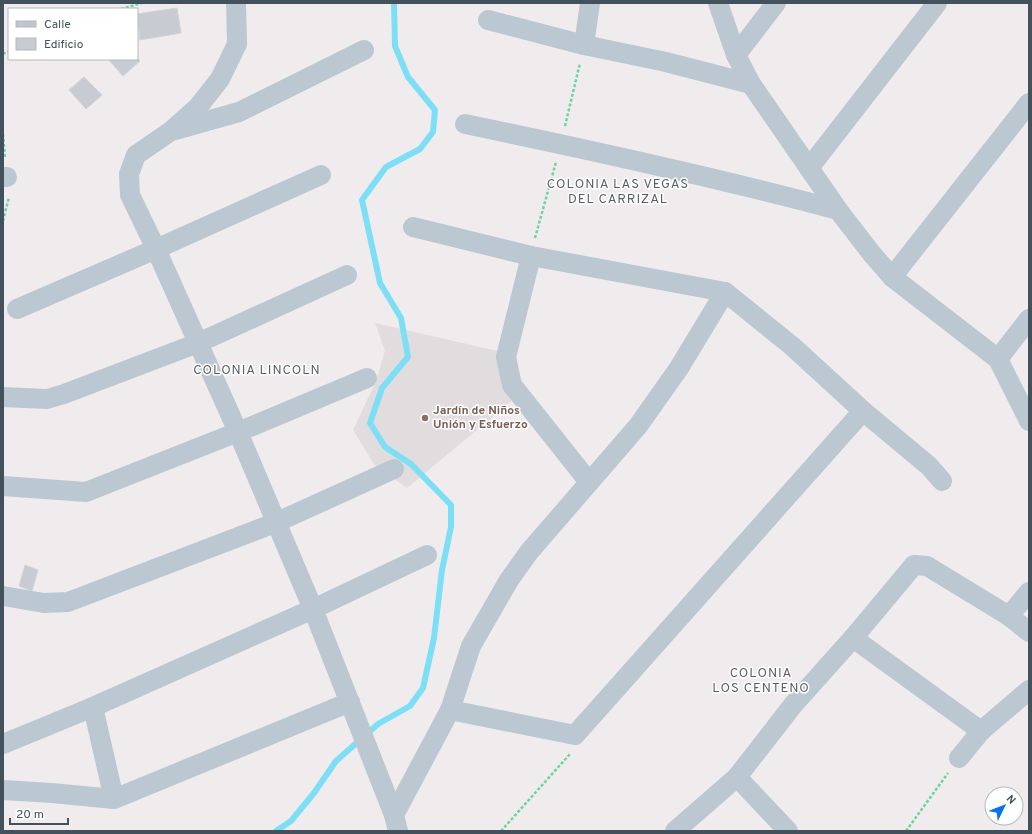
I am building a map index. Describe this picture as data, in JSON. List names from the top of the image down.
{
  "districts": ["COLONIA LAS VEGAS DEL CARRIZAL", "COLONIA LINCOLN", "COLONIA LOS CENTENO"],
  "places": ["Jardín de Niños Unión y Esfuerzo"],
  "legend": ["Calle", "Edificio"],
  "scale_bar": "20 m",
  "north": "top right"
}
